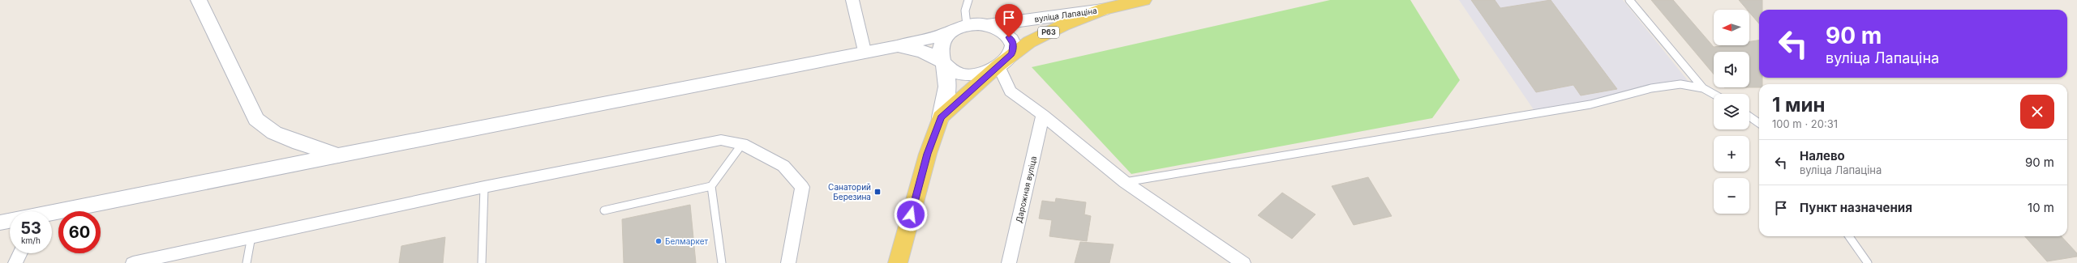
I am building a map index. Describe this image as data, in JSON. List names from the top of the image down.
{
  "streets": {
    "main road": ["вуліца Лапаціна", "Р63"],
    "street": ["Дарожная вуліца"]
  },
  "places": {
    "transit": ["Санаторий Березина"],
    "other": ["Белмаркет"]
  },
  "north": "left",
  "page": {
    "map_buttons": ["+", "−"],
    "turn": ["90 m", "вуліца Лапаціна"],
    "heading": ["1 мин", "100 m · 20:31"],
    "list": [
      {
        "name": "Налево",
        "note": "вуліца Лапаціна",
        "value": "90 m"
      },
      {
        "name": "Пункт назначения",
        "value": "10 m"
      }
    ],
    "speed": "53 km/h",
    "limit": "60"
  }
}
